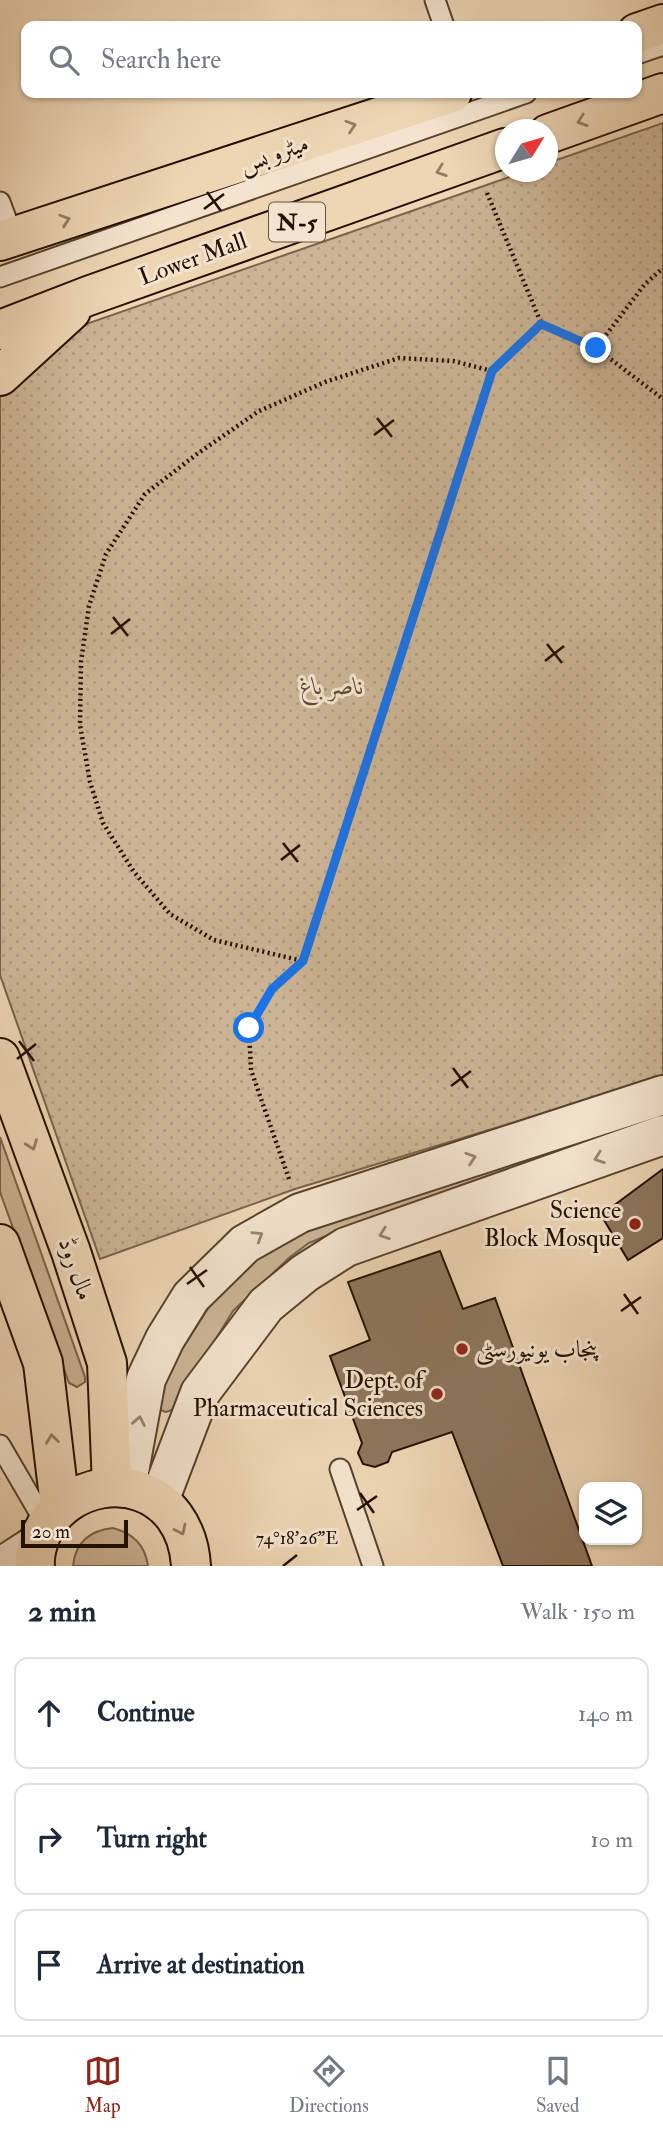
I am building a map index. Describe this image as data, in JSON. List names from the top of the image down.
{
  "streets": {
    "main road": ["N-5", "Lower Mall", "مال روڈ"],
    "lane": ["میٹرو بس"]
  },
  "parks": ["ناصر باغ"],
  "places": ["Science Block Mosque", "پنجاب یونیورسٹی", "Dept. of Pharmaceutical Sciences"],
  "scale_bar": "20 m",
  "north": "top right",
  "page": {
    "search": "Search here",
    "scale": "20 m",
    "heading": ["2 min", "Walk · 150 m"],
    "list": [
      ["Continue", "140 m"],
      ["Turn right", "10 m"],
      "Arrive at destination"
    ],
    "nav": ["Map", "Directions", "Saved"]
  },
  "coordinates": ["74°18'26\"E"]
}
